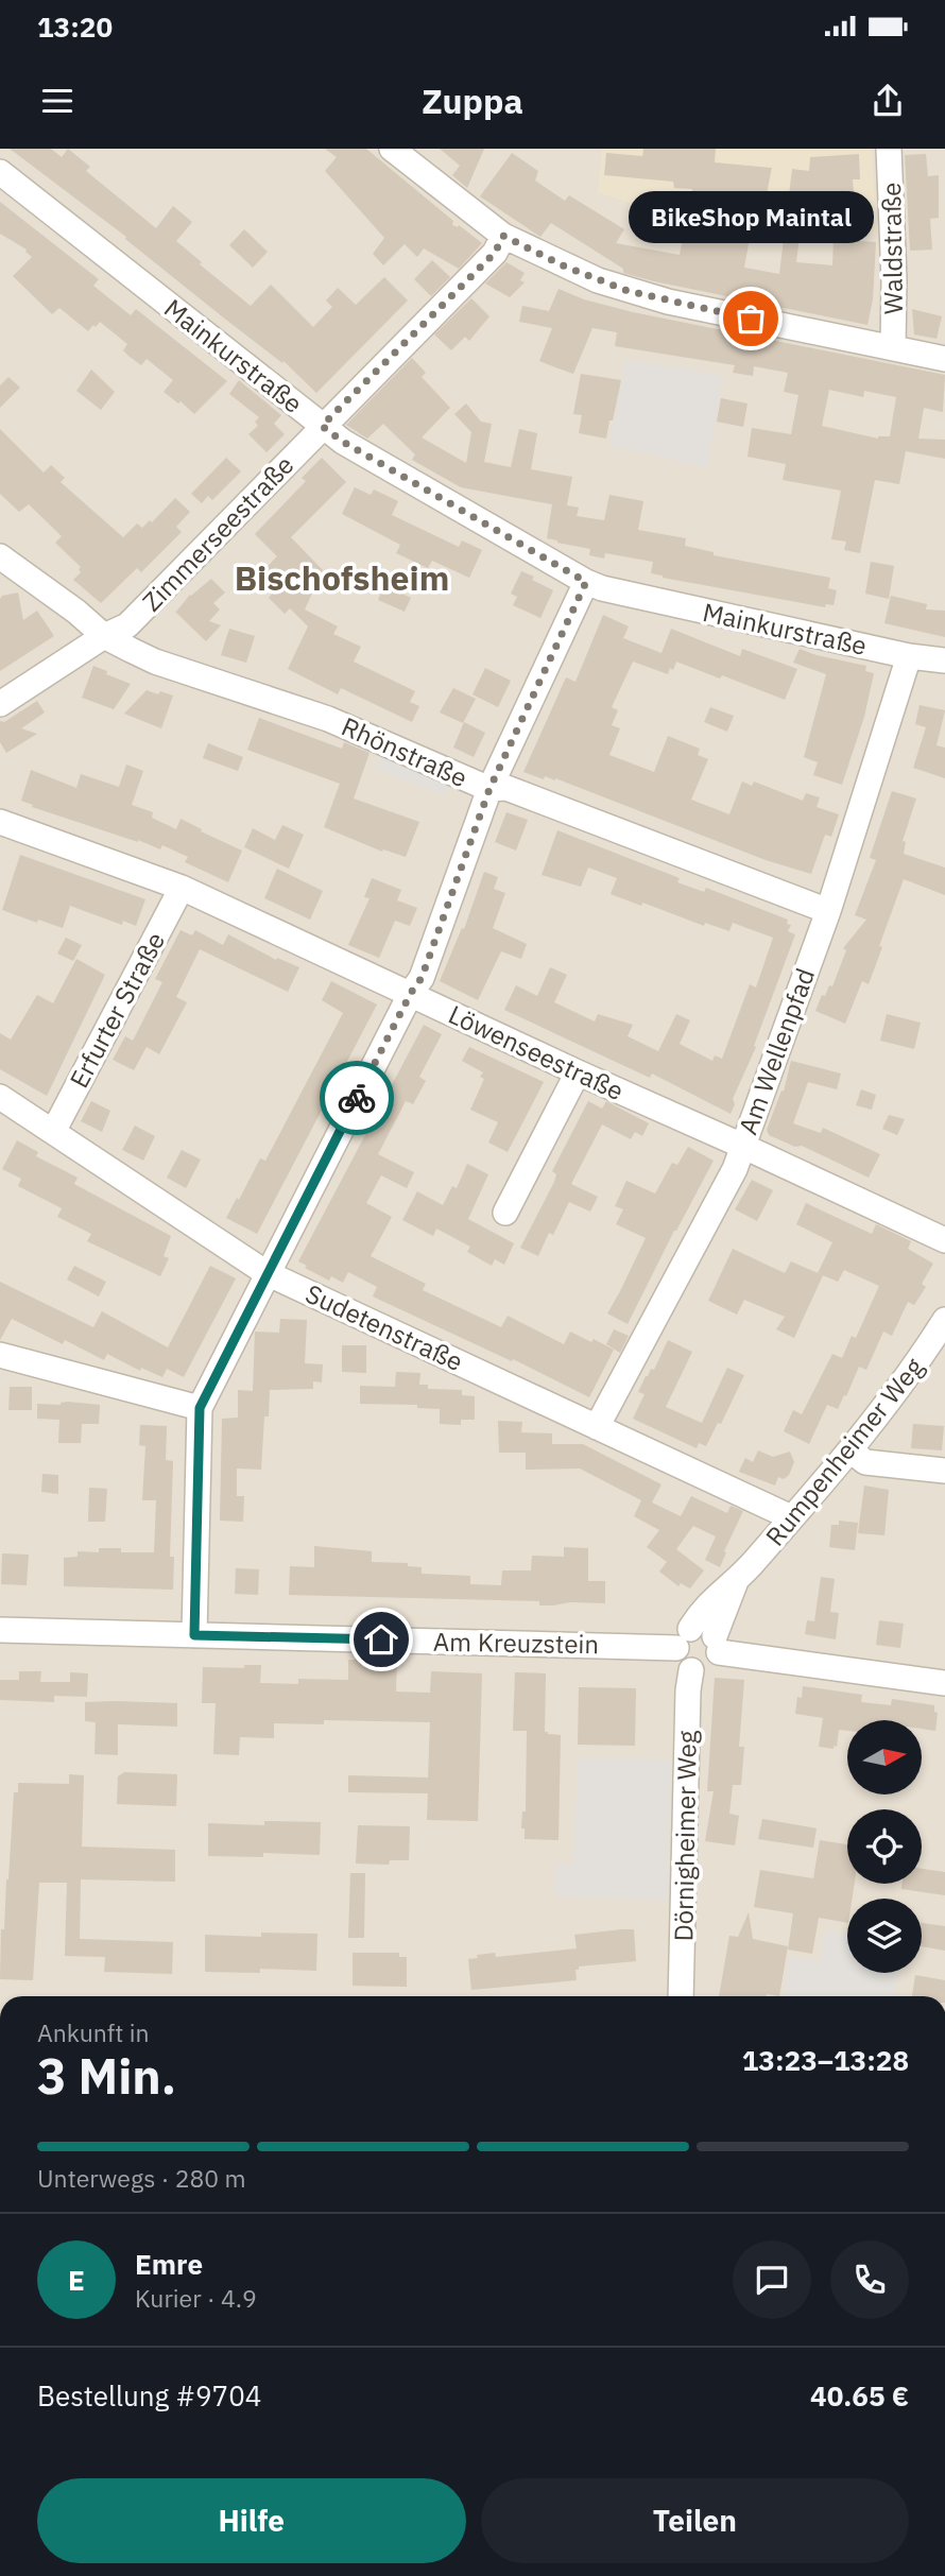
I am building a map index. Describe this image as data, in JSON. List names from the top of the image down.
{
  "streets": {
    "street": [
      "Waldstraße",
      "Mainkurstraße",
      "Zimmerseestraße",
      "Rhönstraße",
      "Erfurter Straße",
      "Am Wellenpfad",
      "Löwenseestraße",
      "Sudetenstraße",
      "Rumpenheimer Weg",
      "Am Kreuzstein",
      "Dörnigheimer Weg"
    ]
  },
  "crossings": [
    ["Mainkurstraße", "Zimmerseestraße"],
    ["Mainkurstraße", "Am Wellenpfad"],
    ["Zimmerseestraße", "Rhönstraße"],
    ["Rhönstraße", "Am Wellenpfad"],
    ["Erfurter Straße", "Löwenseestraße"],
    ["Erfurter Straße", "Sudetenstraße"],
    ["Am Wellenpfad", "Löwenseestraße"],
    ["Am Wellenpfad", "Sudetenstraße"],
    ["Sudetenstraße", "Rumpenheimer Weg"],
    ["Rumpenheimer Weg", "Am Kreuzstein"],
    ["Rumpenheimer Weg", "Dörnigheimer Weg"],
    ["Am Kreuzstein", "Dörnigheimer Weg"]
  ],
  "districts": ["Bischofsheim"],
  "places": ["BikeShop Maintal"],
  "north": "right",
  "page": {
    "status": "13:20",
    "header": "Zuppa",
    "bubble": "BikeShop Maintal",
    "heading": ["3 Min.", "Ankunft in", "13:23–13:28"],
    "panel": [
      "Emre",
      "Kurier · 4.9",
      "Bestellung #9704",
      "40.65 €"
    ],
    "bar": "Unterwegs · 280 m",
    "round": "E",
    "buttons": ["Hilfe", "Teilen"]
  }
}
